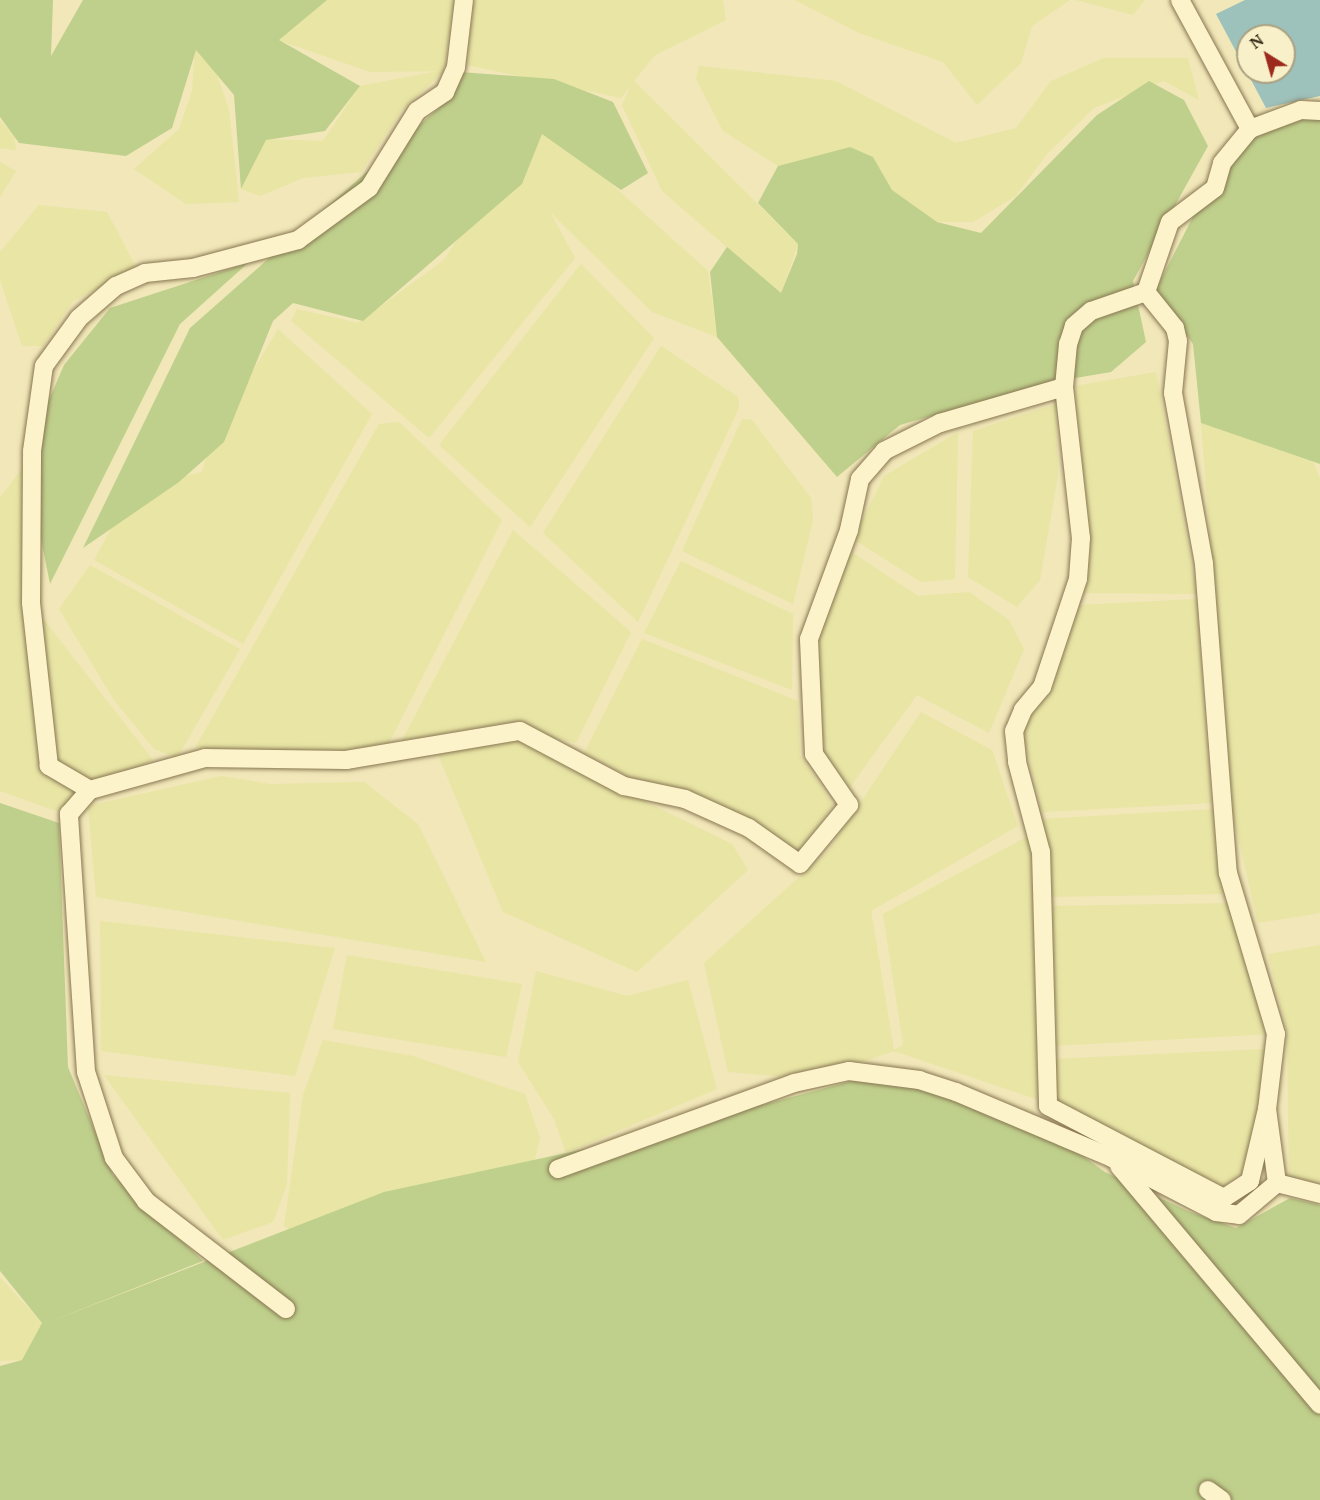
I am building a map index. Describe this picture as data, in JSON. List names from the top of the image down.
{
  "north": "top left"
}
